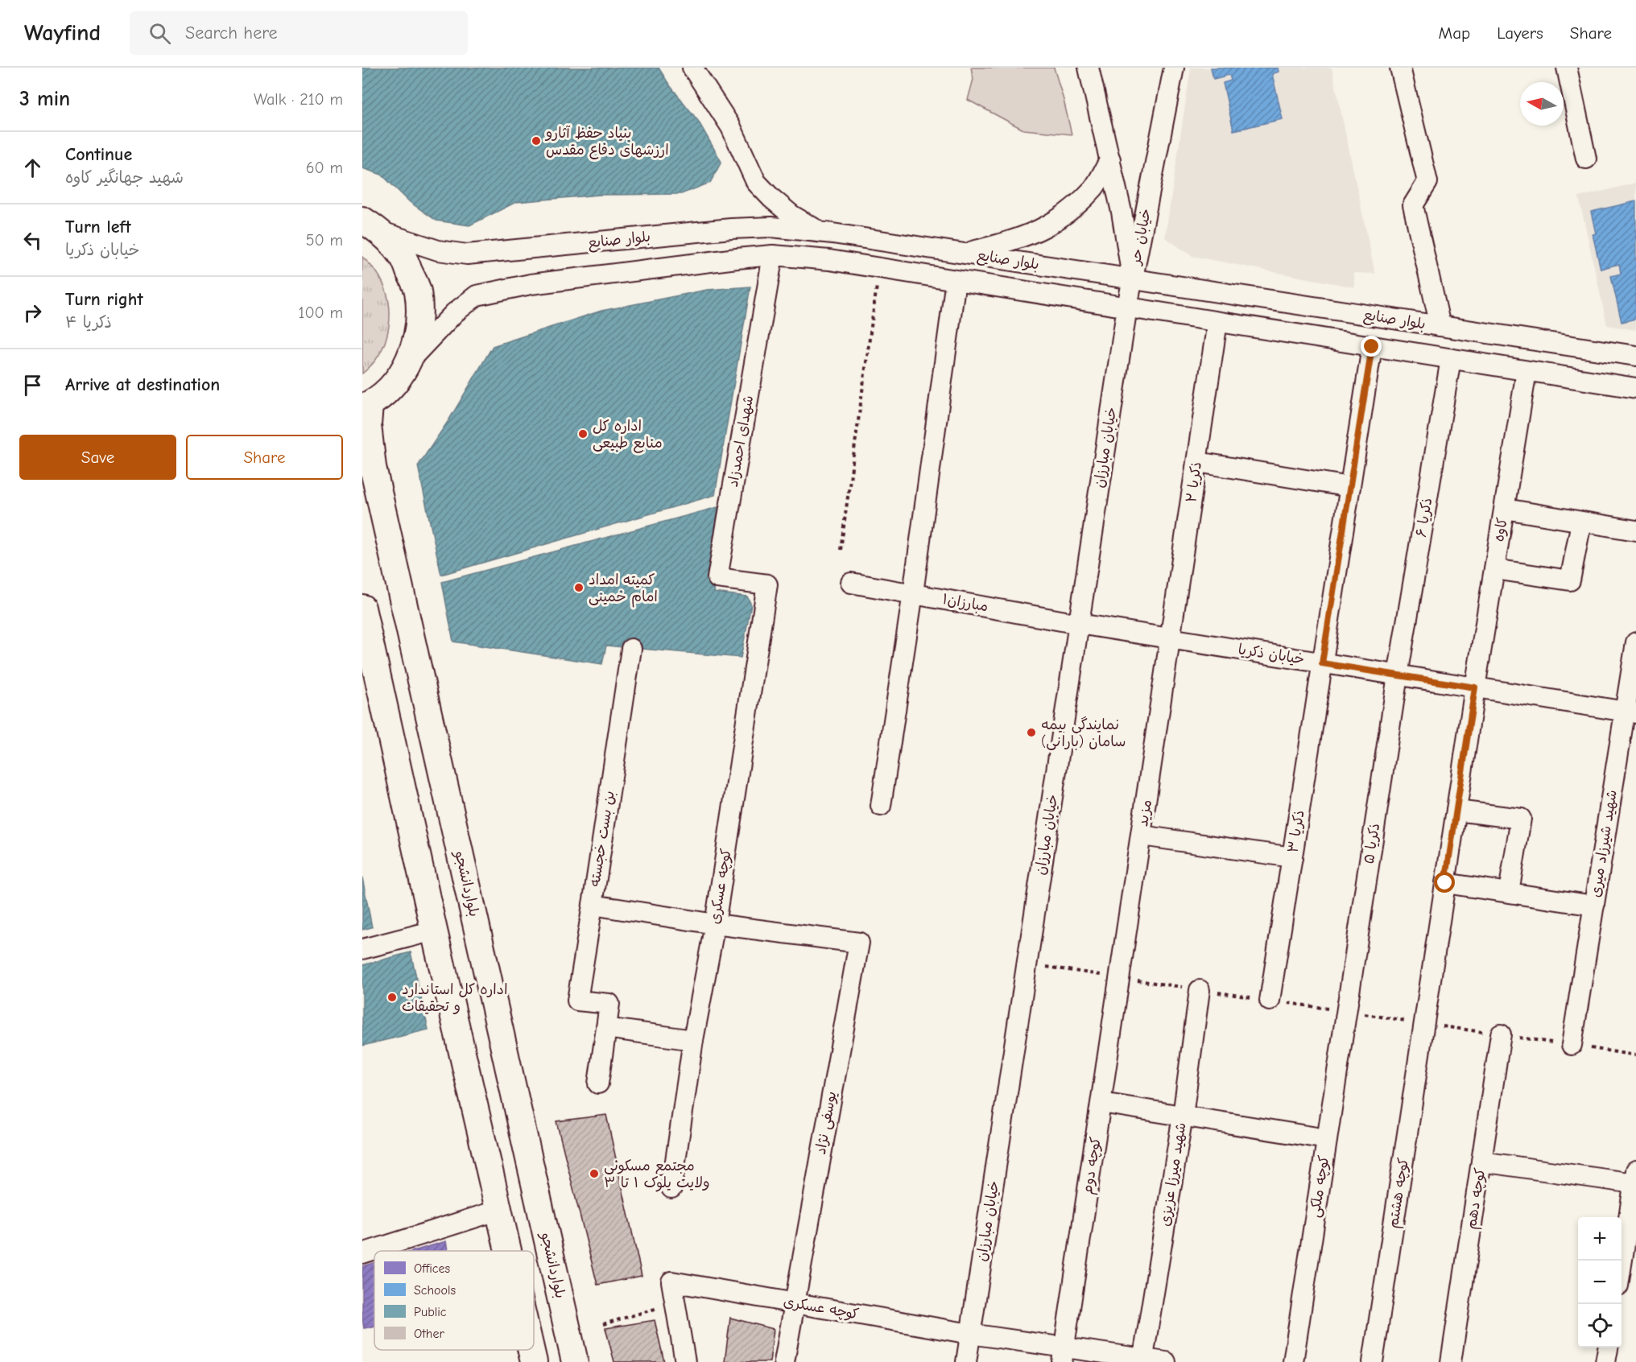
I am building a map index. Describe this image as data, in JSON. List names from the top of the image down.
{
  "streets": {
    "main road": ["بلواردانشجو"],
    "street": [
      "خیابان حر",
      "بلوار صنایع",
      "شهدای احمدزاد",
      "خیابان مبارزان",
      "ذکریا ۲",
      "ذکریا ۶",
      "کاوه",
      "مبارزان۱",
      "خیابان ذکریا",
      "مزید",
      "ذکریا ۳",
      "بن بست خجسته",
      "ذکریا ۵",
      "شهید شیرزاد میری",
      "کوچه عسکری",
      "یوسفی نژاد",
      "کوچه دوم",
      "شهید میرزا عزیزی",
      "کوچه ملکی",
      "کوچه هشتم",
      "کوچه دهم"
    ]
  },
  "crossings": [
    ["خیابان حر", "بلوار صنایع"],
    ["خیابان حر", "خیابان مبارزان"],
    ["بلوار صنایع", "شهدای احمدزاد"],
    ["بلوار صنایع", "خیابان مبارزان"],
    ["بلوار صنایع", "ذکریا ۲"],
    ["بلوار صنایع", "ذکریا ۶"],
    ["بلوار صنایع", "کاوه"],
    ["بلوار صنایع", "ذکریا ۳"],
    ["شهدای احمدزاد", "کوچه عسکری"],
    ["خیابان مبارزان", "مبارزان۱"],
    ["خیابان مبارزان", "خیابان ذکریا"],
    ["خیابان مبارزان", "کوچه عسکری"],
    ["ذکریا ۲", "خیابان ذکریا"],
    ["ذکریا ۲", "مزید"],
    ["ذکریا ۶", "خیابان ذکریا"],
    ["ذکریا ۶", "ذکریا ۵"],
    ["کاوه", "خیابان ذکریا"],
    ["کاوه", "کوچه هشتم"],
    ["مبارزان۱", "خیابان ذکریا"],
    ["خیابان ذکریا", "مزید"],
    ["خیابان ذکریا", "ذکریا ۳"],
    ["خیابان ذکریا", "ذکریا ۵"],
    ["خیابان ذکریا", "شهید شیرزاد میری"],
    ["مزید", "کوچه دوم"],
    ["بن بست خجسته", "کوچه عسکری"],
    ["بن بست خجسته", "یوسفی نژاد"],
    ["ذکریا ۵", "کوچه ملکی"],
    ["کوچه عسکری", "یوسفی نژاد"],
    ["کوچه عسکری", "کوچه دوم"],
    ["کوچه عسکری", "شهید میرزا عزیزی"]
  ],
  "places": [
    "بنیاد حفظ آثارو ارزشهای دفاع مقدس",
    "اداره کل منابع طبیعی",
    "کمیته امداد امام خمینی",
    "نمایندگی بیمه سامان (بارانی)",
    "اداره کل استاندارد و تحقیقات",
    "مجتمع مسکونی ولایت یلوک ۱ تا ۳"
  ],
  "legend": [
    "Offices",
    "Schools",
    "Public",
    "Other"
  ],
  "north": "left",
  "page": {
    "header": "Wayfind",
    "search": "Search here",
    "nav": ["Map", "Layers", "Share"],
    "heading": ["3 min", "Walk · 210 m"],
    "list": [
      ["Continue", "شهید جهانگیر کاوه", "60 m"],
      ["Turn left", "خیابان ذکریا", "50 m"],
      ["Turn right", "ذکریا ۴", "100 m"],
      "Arrive at destination"
    ],
    "buttons": ["Save", "Share"],
    "map_buttons": ["+", "−"]
  }
}
